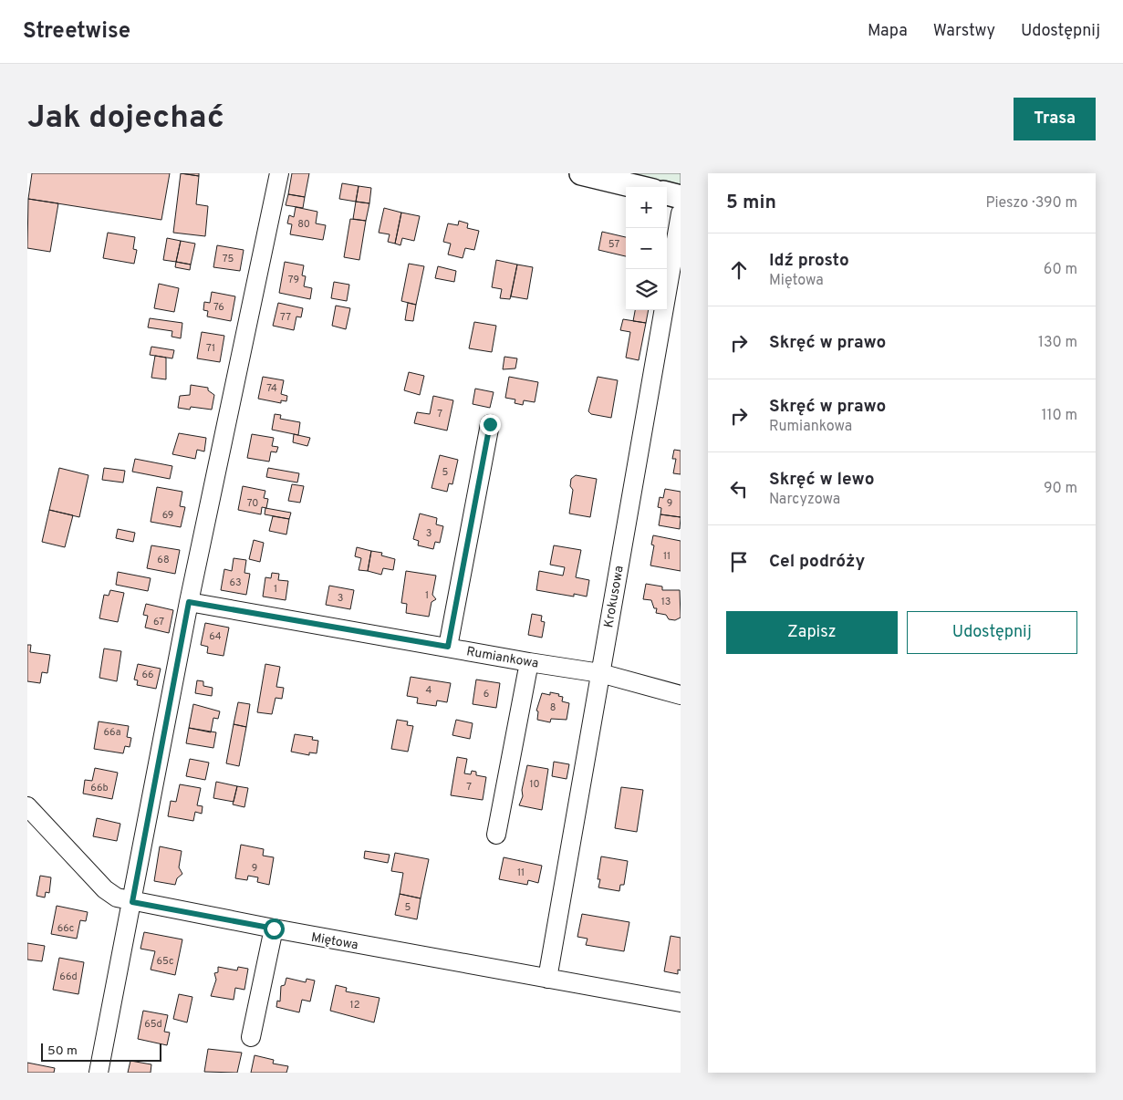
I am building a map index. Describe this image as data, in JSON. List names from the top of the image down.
{
  "streets": {
    "street": ["Krokusowa", "Rumiankowa", "Miętowa"]
  },
  "crossings": [
    ["Krokusowa", "Rumiankowa"],
    ["Krokusowa", "Miętowa"]
  ],
  "house_numbers": [
    "80",
    "57",
    "75",
    "79",
    "76",
    "77",
    "71",
    "74",
    "7",
    "5",
    "70",
    "9",
    "69",
    "3",
    "11",
    "68",
    "63",
    "1",
    "1",
    "3",
    "13",
    "67",
    "64",
    "66",
    "4",
    "6",
    "8",
    "66a",
    "10",
    "7",
    "66b",
    "9",
    "11",
    "5",
    "66c",
    "65c",
    "66d",
    "12",
    "65d"
  ],
  "scale_bar": "50 m",
  "page": {
    "header": "Streetwise",
    "nav": ["Mapa", "Warstwy", "Udostępnij"],
    "buttons": [
      "Trasa",
      ["Zapisz", "Udostępnij"]
    ],
    "title": "Jak dojechać",
    "heading": ["5 min", "Pieszo · 390 m"],
    "map_buttons": ["+", "−"],
    "list": [
      ["Idź prosto", "Miętowa", "60 m"],
      ["Skręć w prawo", "130 m"],
      ["Skręć w prawo", "Rumiankowa", "110 m"],
      ["Skręć w lewo", "Narcyzowa", "90 m"],
      "Cel podróży"
    ],
    "scale": "50 m"
  }
}
